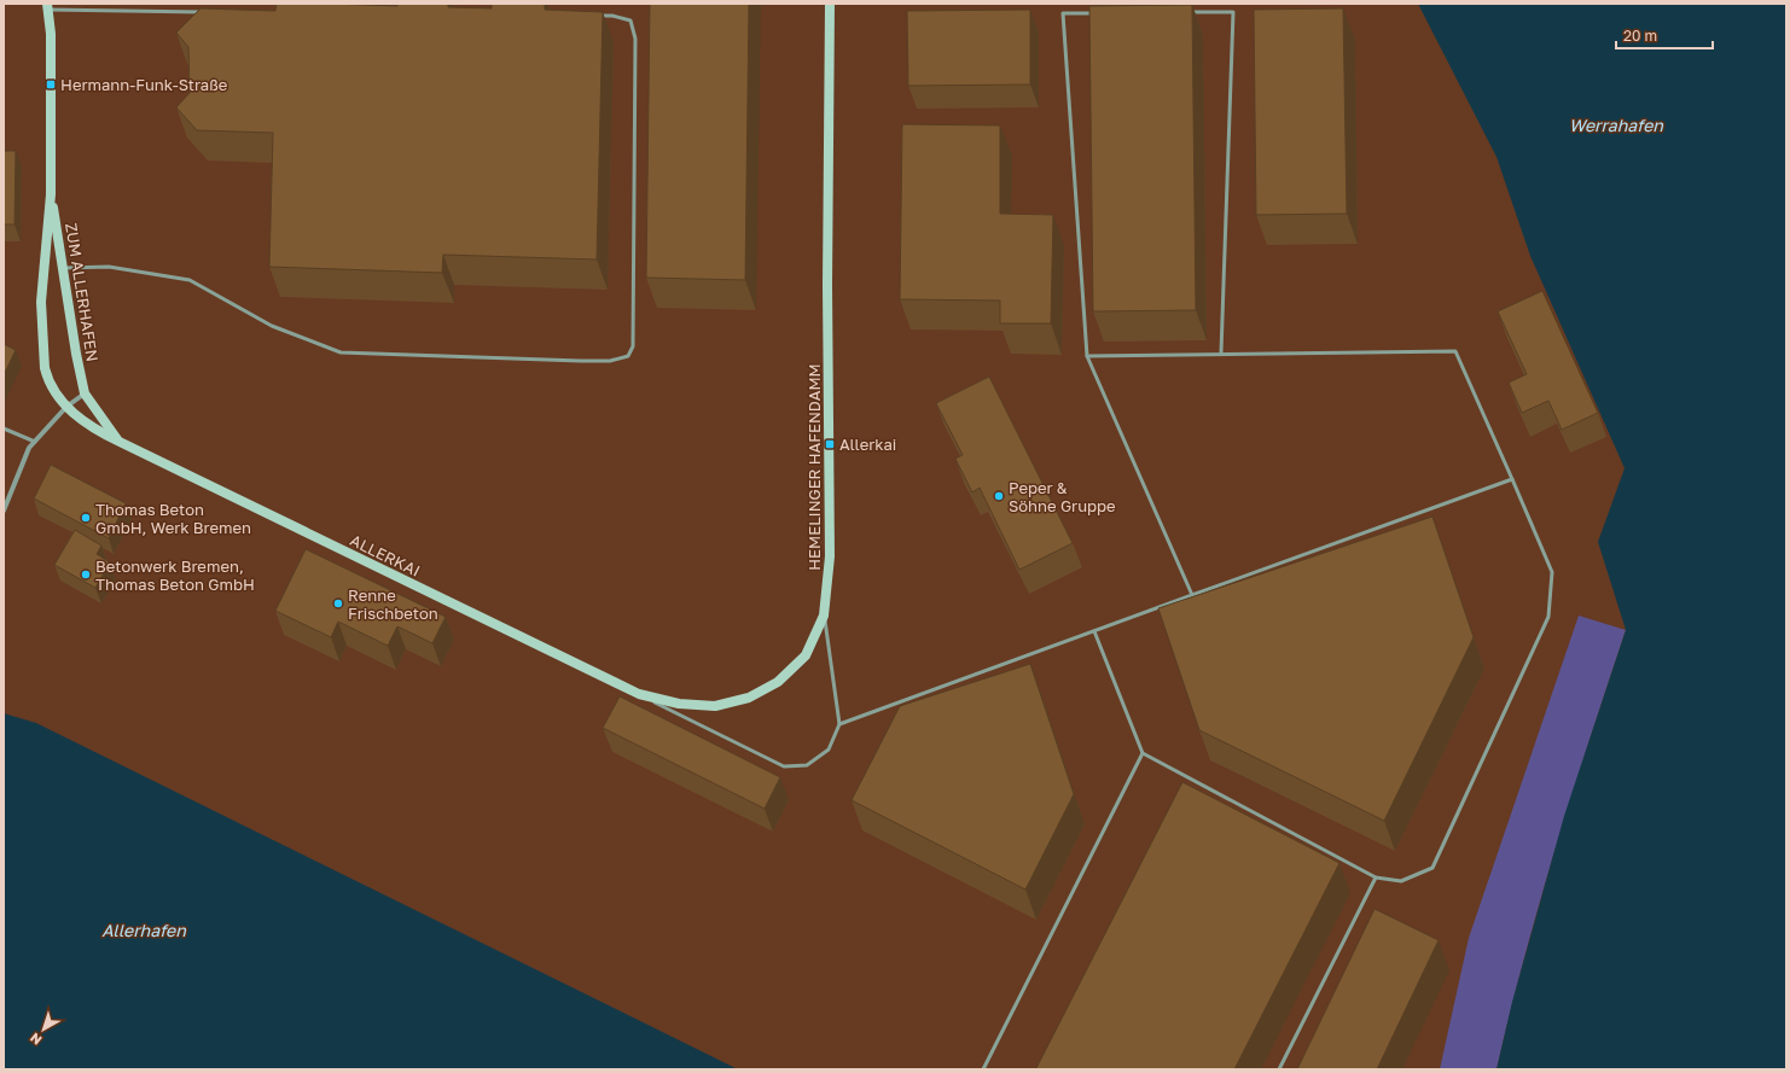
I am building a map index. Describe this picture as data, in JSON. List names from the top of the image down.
{
  "streets": {
    "street": ["ZUM ALLERHAFEN", "HEMELINGER HAFENDAMM", "ALLERKAI"]
  },
  "crossings": [
    ["ZUM ALLERHAFEN", "ALLERKAI"],
    ["HEMELINGER HAFENDAMM", "ALLERKAI"]
  ],
  "water": ["Werrahafen", "Allerhafen"],
  "places": {
    "transit": ["Hermann-Funk-Straße", "Allerkai"],
    "other": [
      "Peper & Söhne Gruppe",
      "Thomas Beton GmbH, Werk Bremen",
      "Betonwerk Bremen, Thomas Beton GmbH",
      "Renne Frischbeton"
    ]
  },
  "scale_bar": "20 m",
  "north": "bottom left"
}
